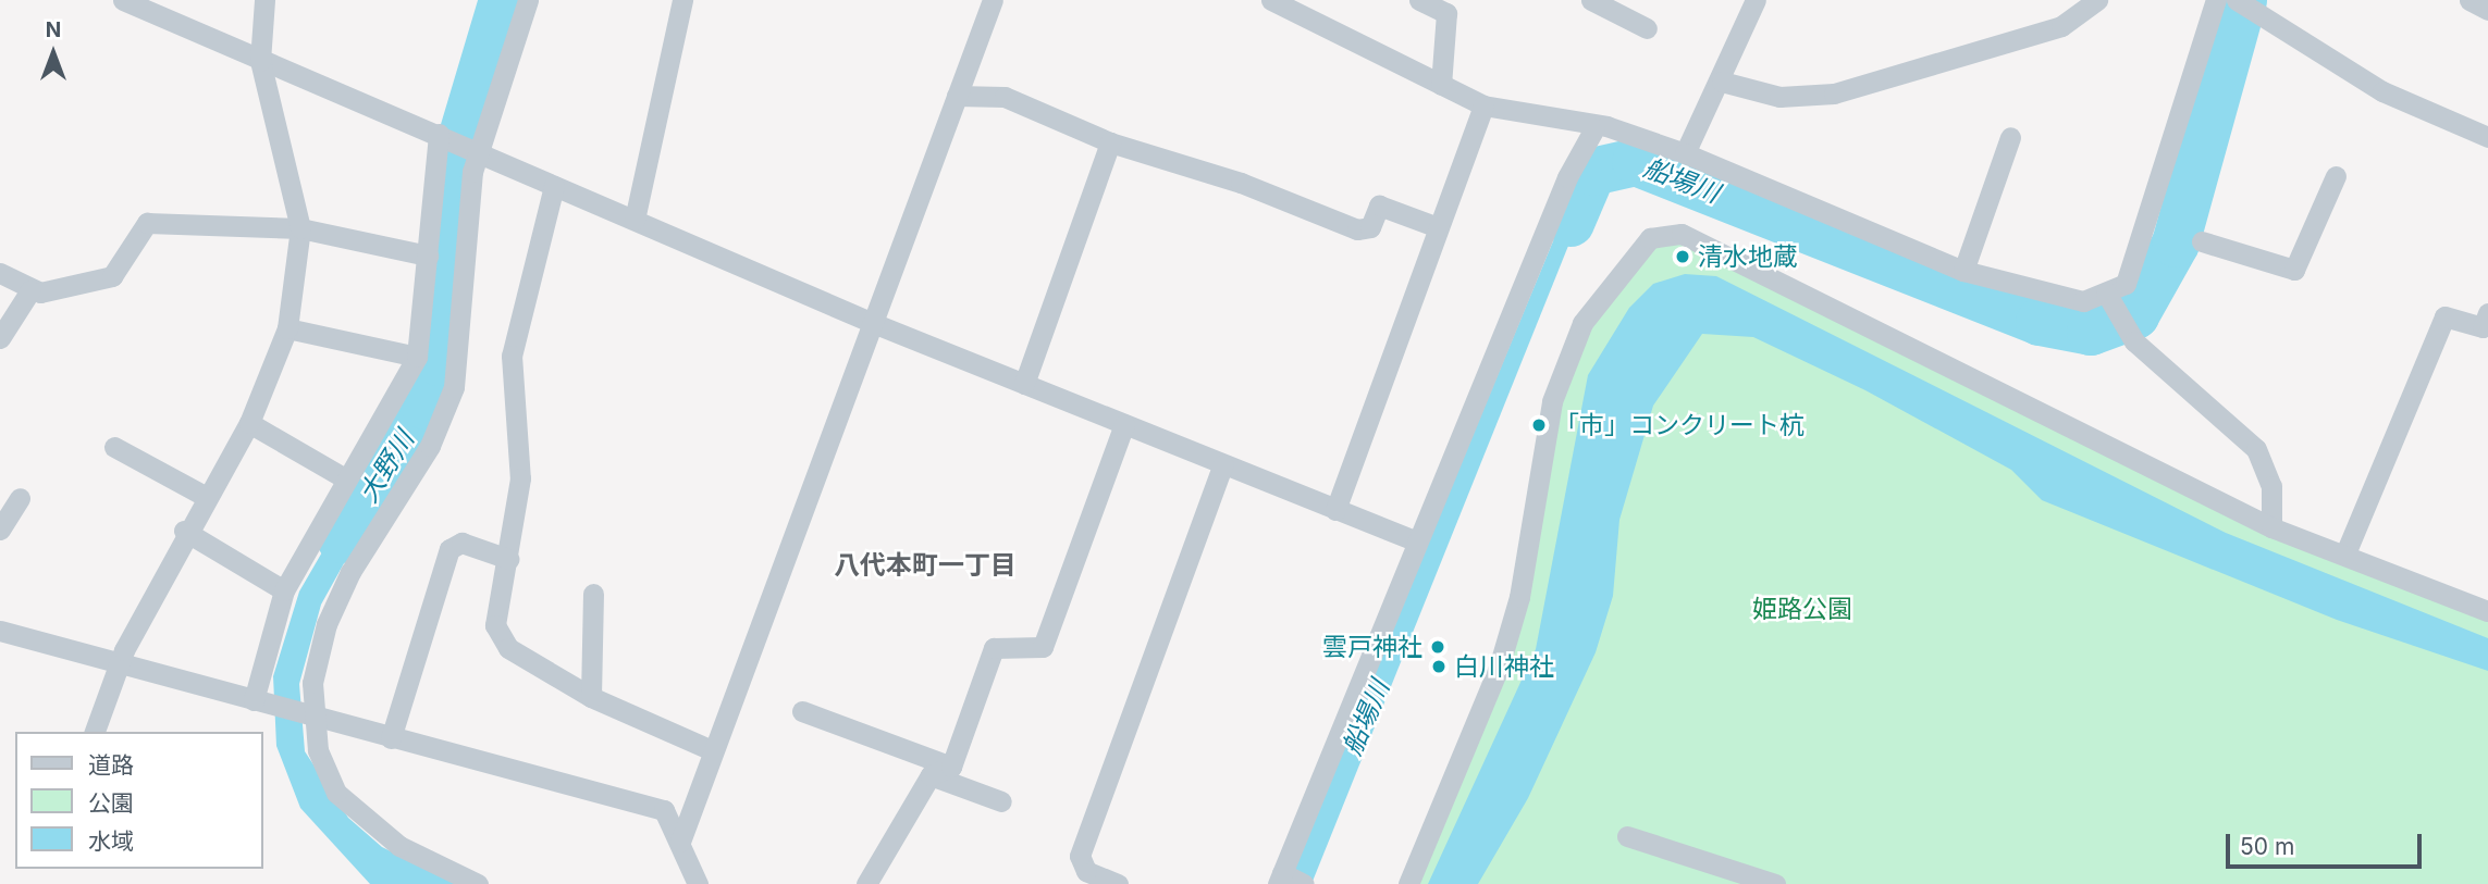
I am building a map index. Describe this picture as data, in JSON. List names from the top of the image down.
{
  "districts": ["八代本町一丁目"],
  "water": ["船場川", "大野川"],
  "parks": ["姫路公園"],
  "places": [
    "清水地蔵",
    "「市」コンクリート杭",
    "雲戸神社",
    "白川神社"
  ],
  "legend": ["道路", "公園", "水域"],
  "scale_bar": "50 m",
  "north": "top"
}
